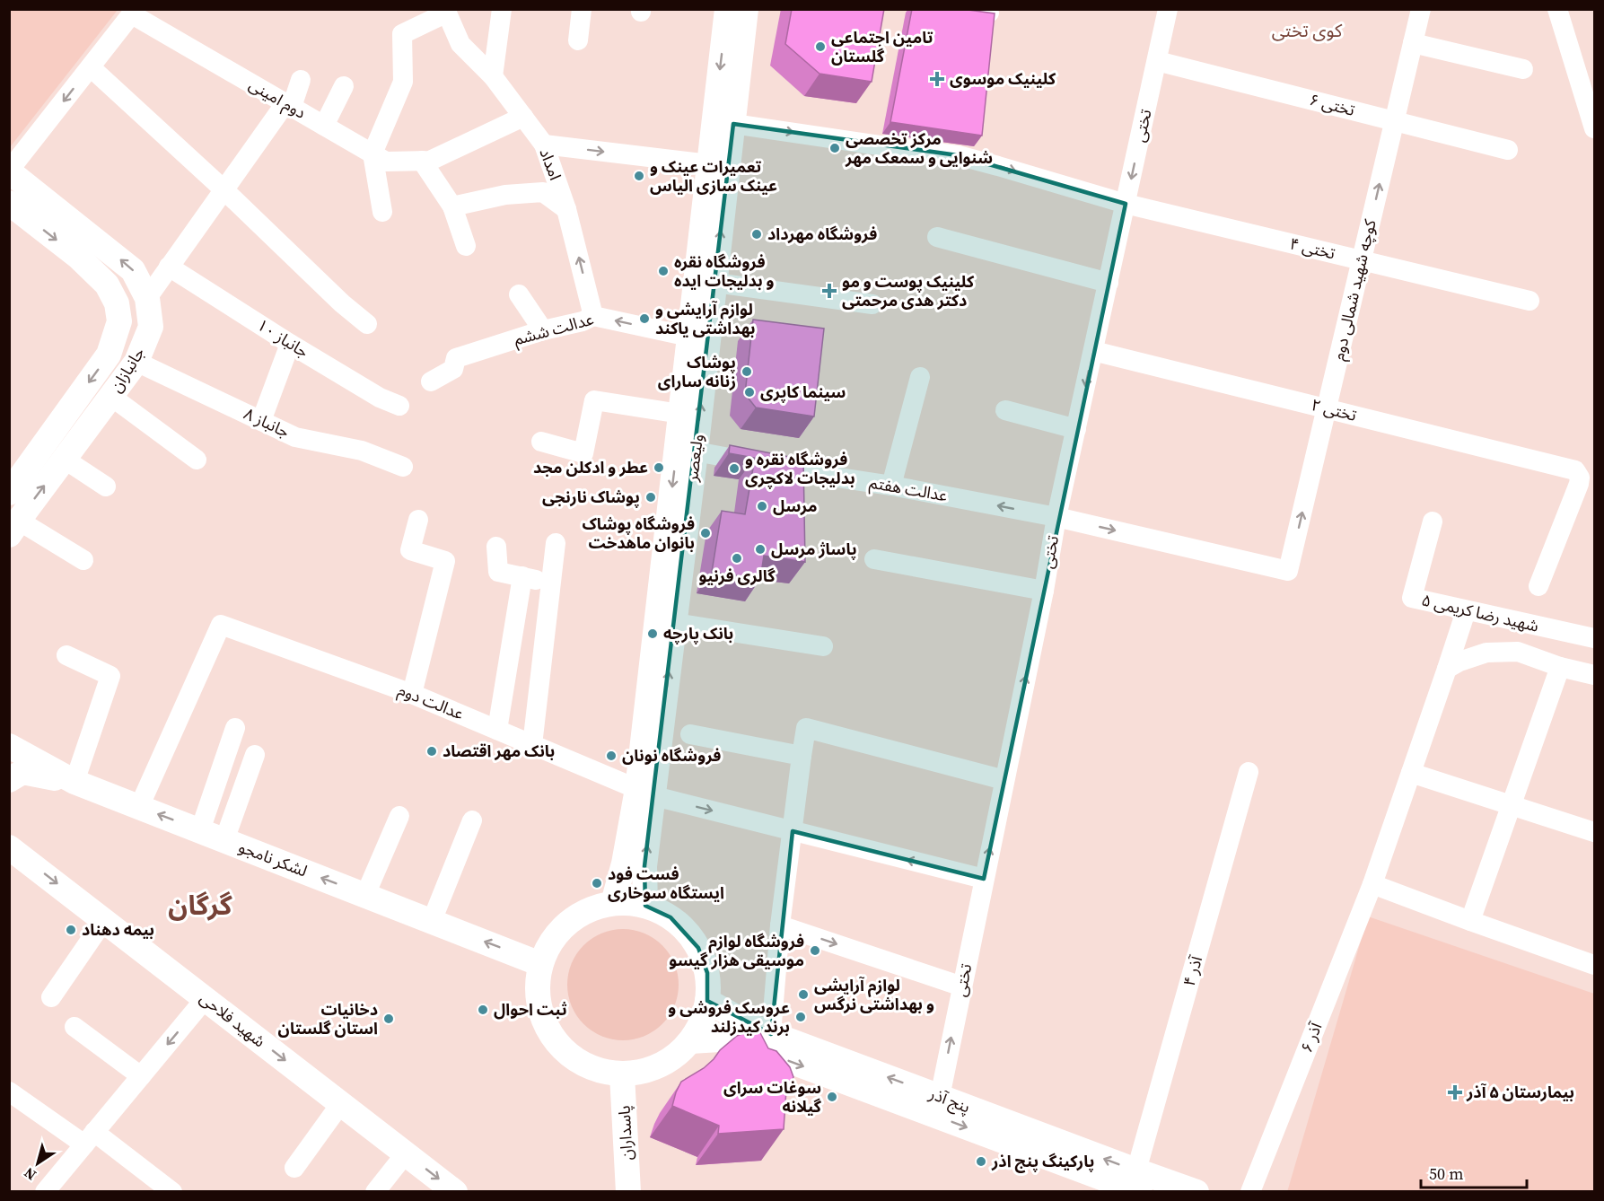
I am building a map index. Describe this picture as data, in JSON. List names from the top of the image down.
{
  "streets": {
    "main road": [
      "جانبازان",
      "ولیعصر",
      "لشکر نامجو",
      "شهید فلاحی",
      "پنج آذر",
      "پاسداران"
    ],
    "street": [
      "دوم امینی",
      "تختی ۶",
      "تختی",
      "امداد",
      "تختی ۴",
      "کوچه شهید شمالی دوم",
      "عدالت ششم",
      "۱۰ جانباز",
      "تختی ۲",
      "جانباز ۸",
      "عدالت هفتم",
      "شهید رضا کریمی ۵",
      "عدالت دوم",
      "آذر ۴",
      "آذر ۶"
    ]
  },
  "crossings": [
    ["تختی ۶", "تختی"],
    ["تختی ۶", "کوچه شهید شمالی دوم"],
    ["تختی", "تختی ۴"],
    ["تختی", "تختی ۲"],
    ["تختی", "عدالت هفتم"],
    ["تختی", "عدالت دوم"],
    ["تختی", "پنج آذر"],
    ["امداد", "عدالت ششم"],
    ["تختی ۴", "کوچه شهید شمالی دوم"],
    ["تختی ۴", "ولیعصر"],
    ["کوچه شهید شمالی دوم", "تختی ۲"],
    ["کوچه شهید شمالی دوم", "عدالت هفتم"],
    ["عدالت ششم", "ولیعصر"],
    ["جانبازان", "جانباز ۸"],
    ["ولیعصر", "عدالت هفتم"],
    ["ولیعصر", "عدالت دوم"],
    ["ولیعصر", "لشکر نامجو"],
    ["ولیعصر", "پنج آذر"],
    ["ولیعصر", "پاسداران"],
    ["شهید رضا کریمی ۵", "آذر ۶"],
    ["عدالت دوم", "لشکر نامجو"],
    ["لشکر نامجو", "پنج آذر"],
    ["لشکر نامجو", "پاسداران"],
    ["آذر ۴", "پنج آذر"],
    ["پنج آذر", "پاسداران"]
  ],
  "one_way": ["کوچه شهید شمالی دوم", "لشکر نامجو", "شهید فلاحی"],
  "districts": ["کوی تختی", "گرگان"],
  "places": {
    "other": [
      "تامین اجتماعی گلستان",
      "مرکز تخصصی شنوایی و سمعک مهر",
      "تعمیرات عینک و عینک سازی الیاس",
      "فروشگاه مهرداد",
      "فروشگاه نقره و بدلیجات ایده",
      "لوازم آرایشی و بهداشتی یاکند",
      "پوشاک زنانه سارای",
      "سینما کاپری",
      "عطر و ادکلن مجد",
      "فروشگاه نقره و بدلیجات لاکچری",
      "پوشاک نارنجی",
      "مرسل",
      "فروشگاه پوشاک بانوان ماهدخت",
      "پاساژ مرسل",
      "گالری فرنیو",
      "بانک پارچه",
      "بانک مهر اقتصاد",
      "فروشگاه نونان",
      "فست فود ایستگاه سوخاری",
      "بیمه دهناد",
      "فروشگاه لوازم موسیقی هزار گیسو",
      "لوازم آرایشی و بهداشتی نرگس",
      "ثبت احوال",
      "عروسک فروشی و برند کیدزلند",
      "دخانیات استان گلستان",
      "سوغات سرای گیلانه",
      "پارکینگ پنج اذر"
    ],
    "health": ["کلینیک موسوی", "کلینیک پوست و مو دکتر هدی مرحمتی", "بیمارستان ۵ آذر"]
  },
  "scale_bar": "50 m",
  "north": "bottom left"
}
